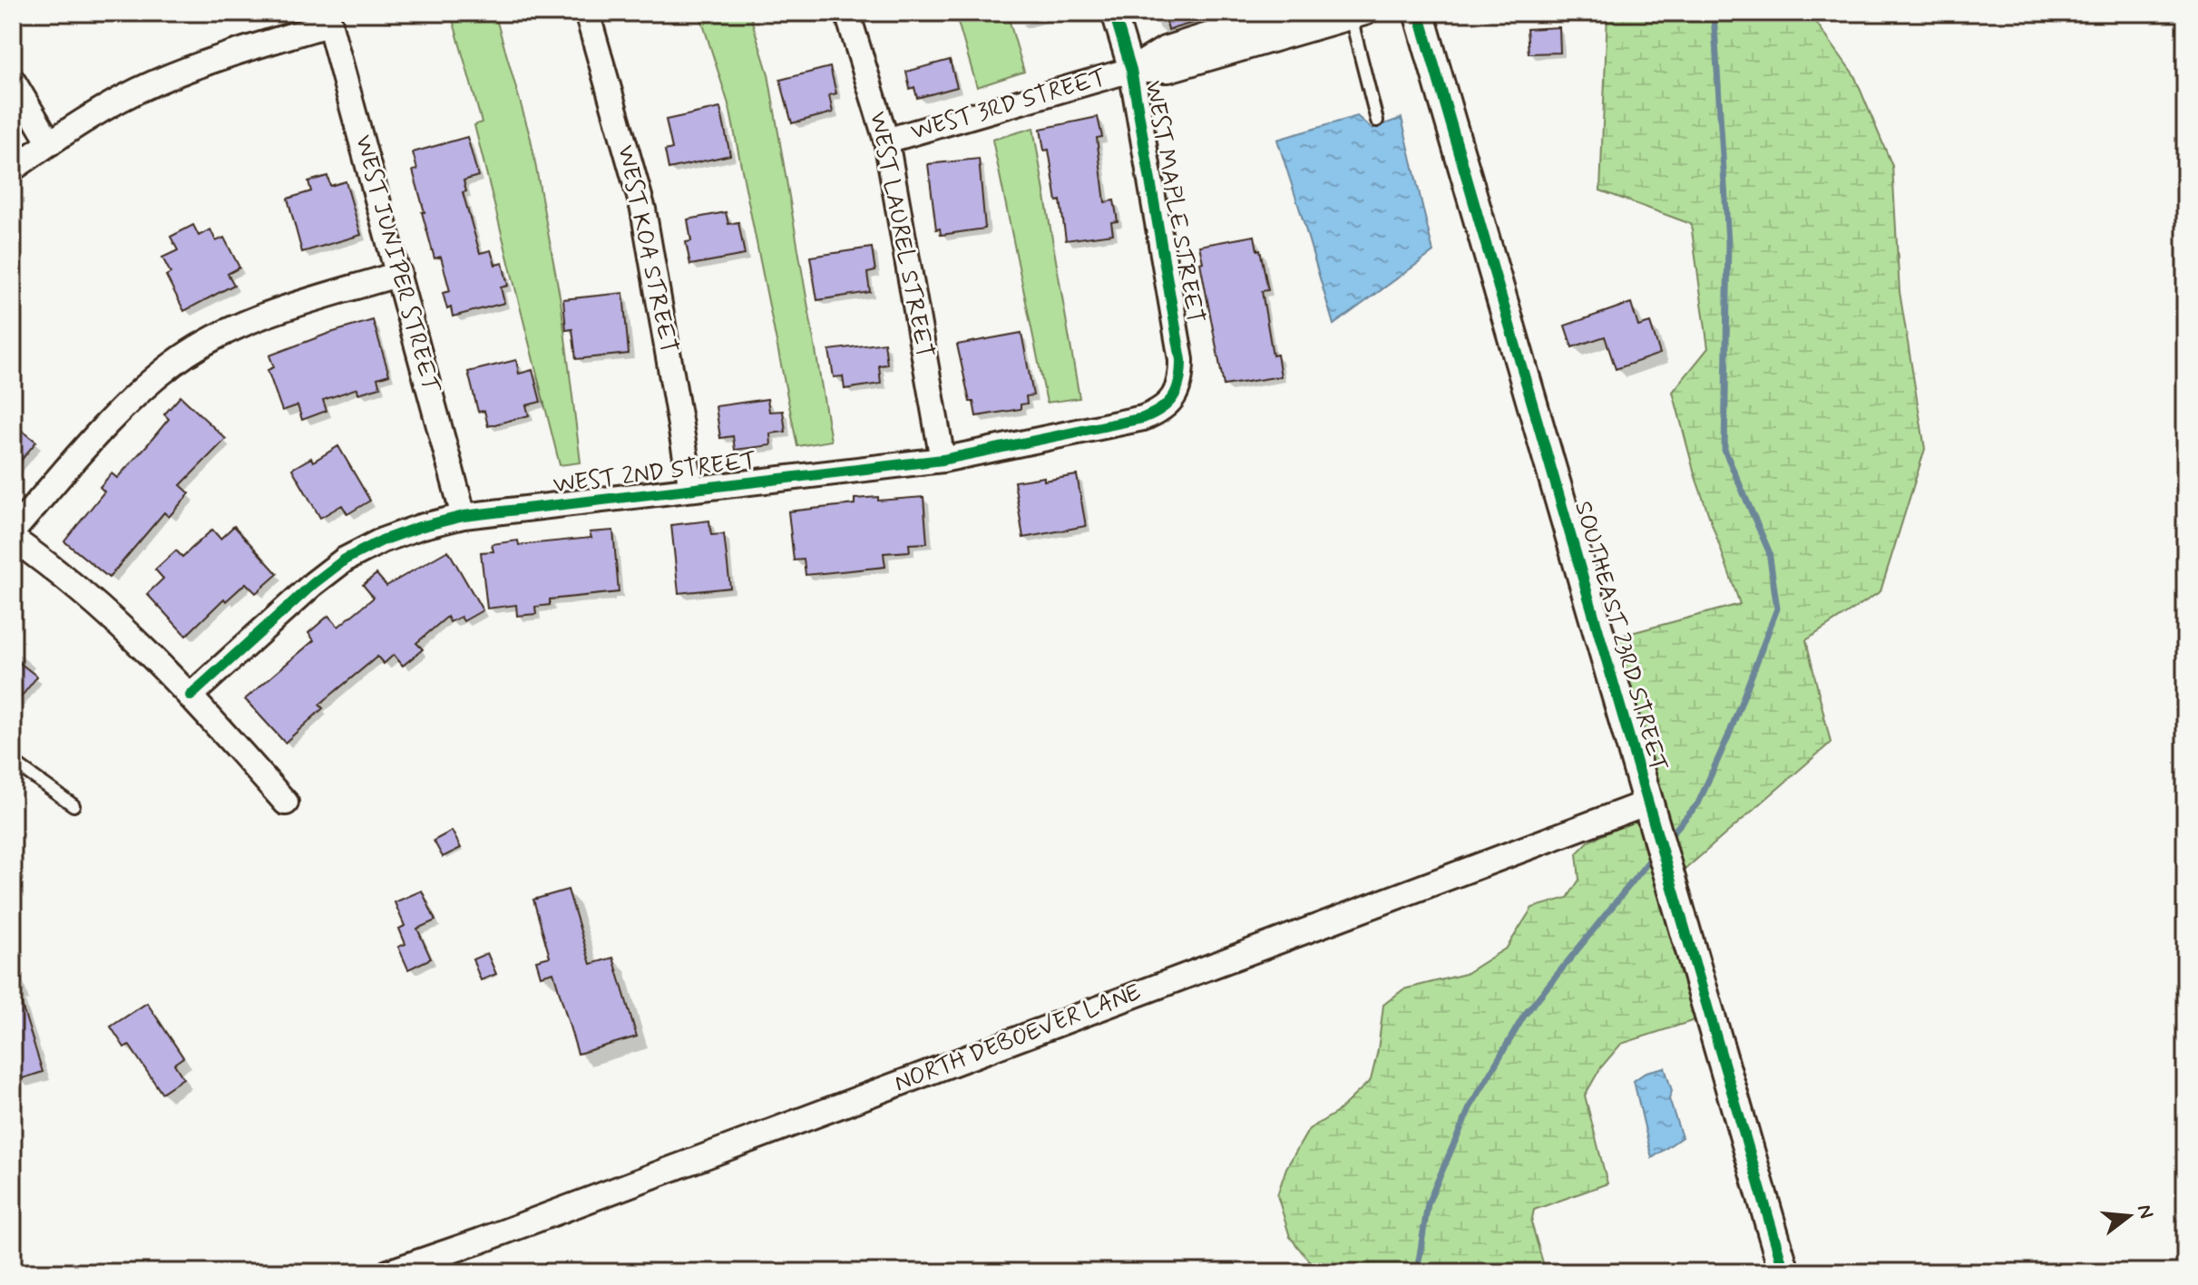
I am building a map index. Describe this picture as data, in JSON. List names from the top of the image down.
{
  "streets": {
    "street": [
      "WEST 3RD STREET",
      "WEST MAPLE STREET",
      "WEST LAUREL STREET",
      "WEST KOA STREET",
      "WEST JUNIPER STREET",
      "WEST 2ND STREET",
      "SOUTHEAST 23RD STREET",
      "NORTH DEBOEVER LANE"
    ]
  },
  "crossings": [
    ["WEST 3RD STREET", "WEST MAPLE STREET"],
    ["WEST 3RD STREET", "WEST LAUREL STREET"],
    ["WEST MAPLE STREET", "WEST 2ND STREET"],
    ["WEST LAUREL STREET", "WEST 2ND STREET"],
    ["WEST KOA STREET", "WEST 2ND STREET"],
    ["WEST JUNIPER STREET", "WEST 2ND STREET"],
    ["SOUTHEAST 23RD STREET", "NORTH DEBOEVER LANE"]
  ],
  "north": "right"
}
